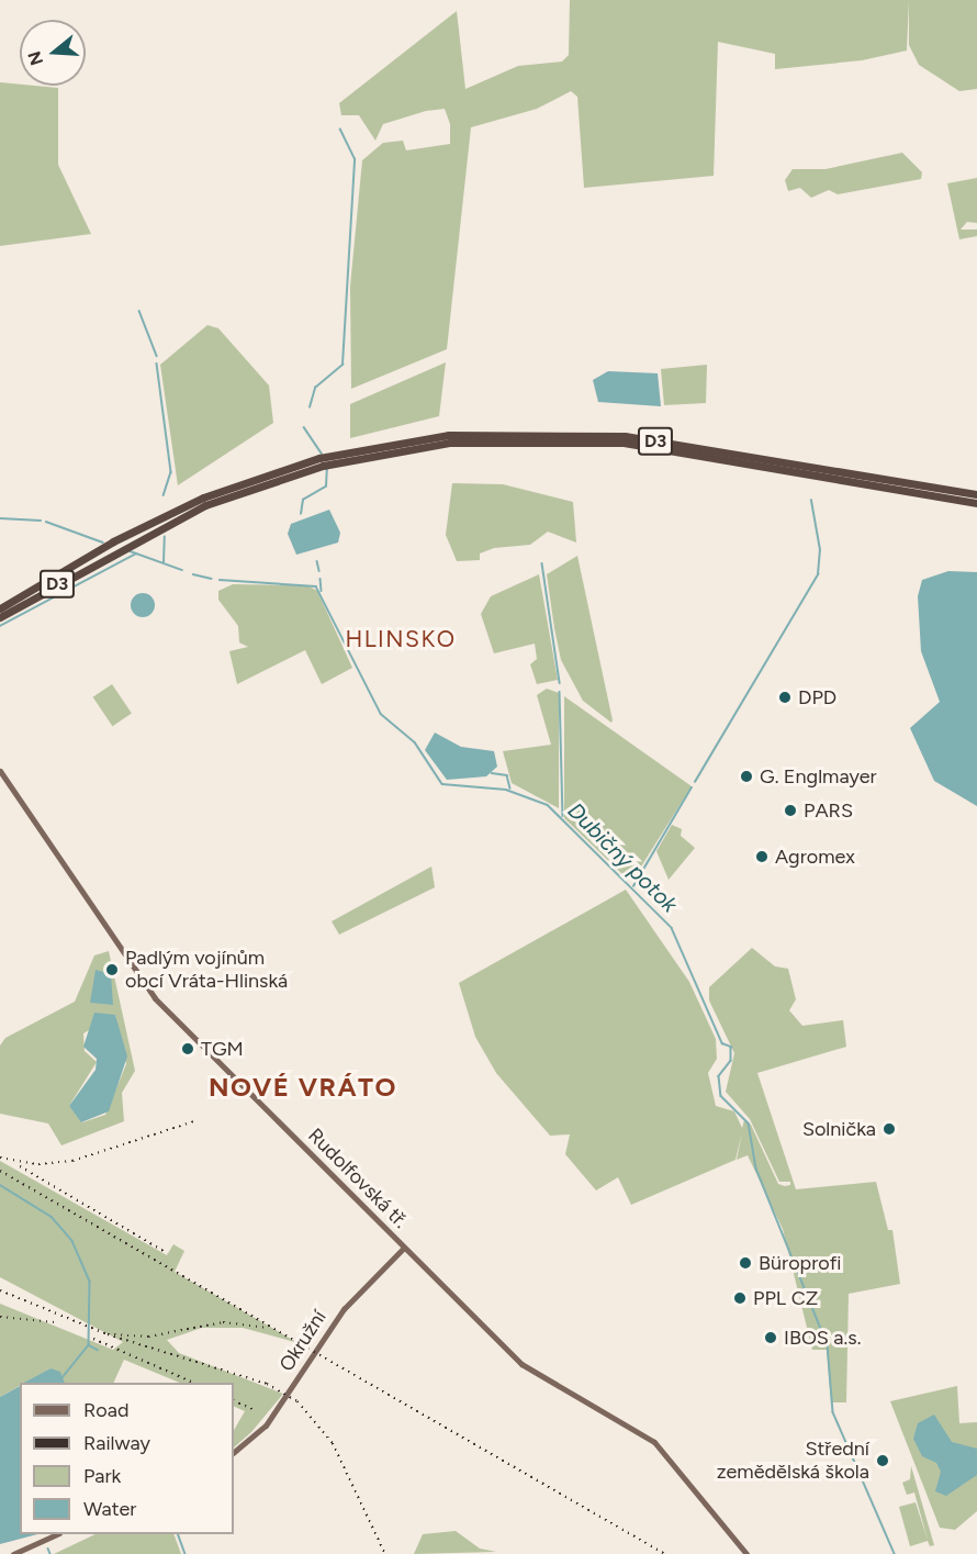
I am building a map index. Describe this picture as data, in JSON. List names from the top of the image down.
{
  "streets": {
    "highway": ["D3"],
    "main road": ["Rudolfovská tř.", "Okružní"]
  },
  "crossings": [
    ["Rudolfovská tř.", "Okružní"]
  ],
  "districts": ["HLINSKO", "NOVÉ VRÁTO"],
  "water": ["Dubičný potok"],
  "places": [
    "DPD",
    "G. Englmayer",
    "PARS",
    "Agromex",
    "Padlým vojínům obcí Vráta-Hlinská",
    "TGM",
    "Solnička",
    "Büroprofi",
    "PPL CZ",
    "IBOS a.s.",
    "Střední zemědělská škola"
  ],
  "legend": [
    "Road",
    "Railway",
    "Park",
    "Water"
  ],
  "north": "left"
}
